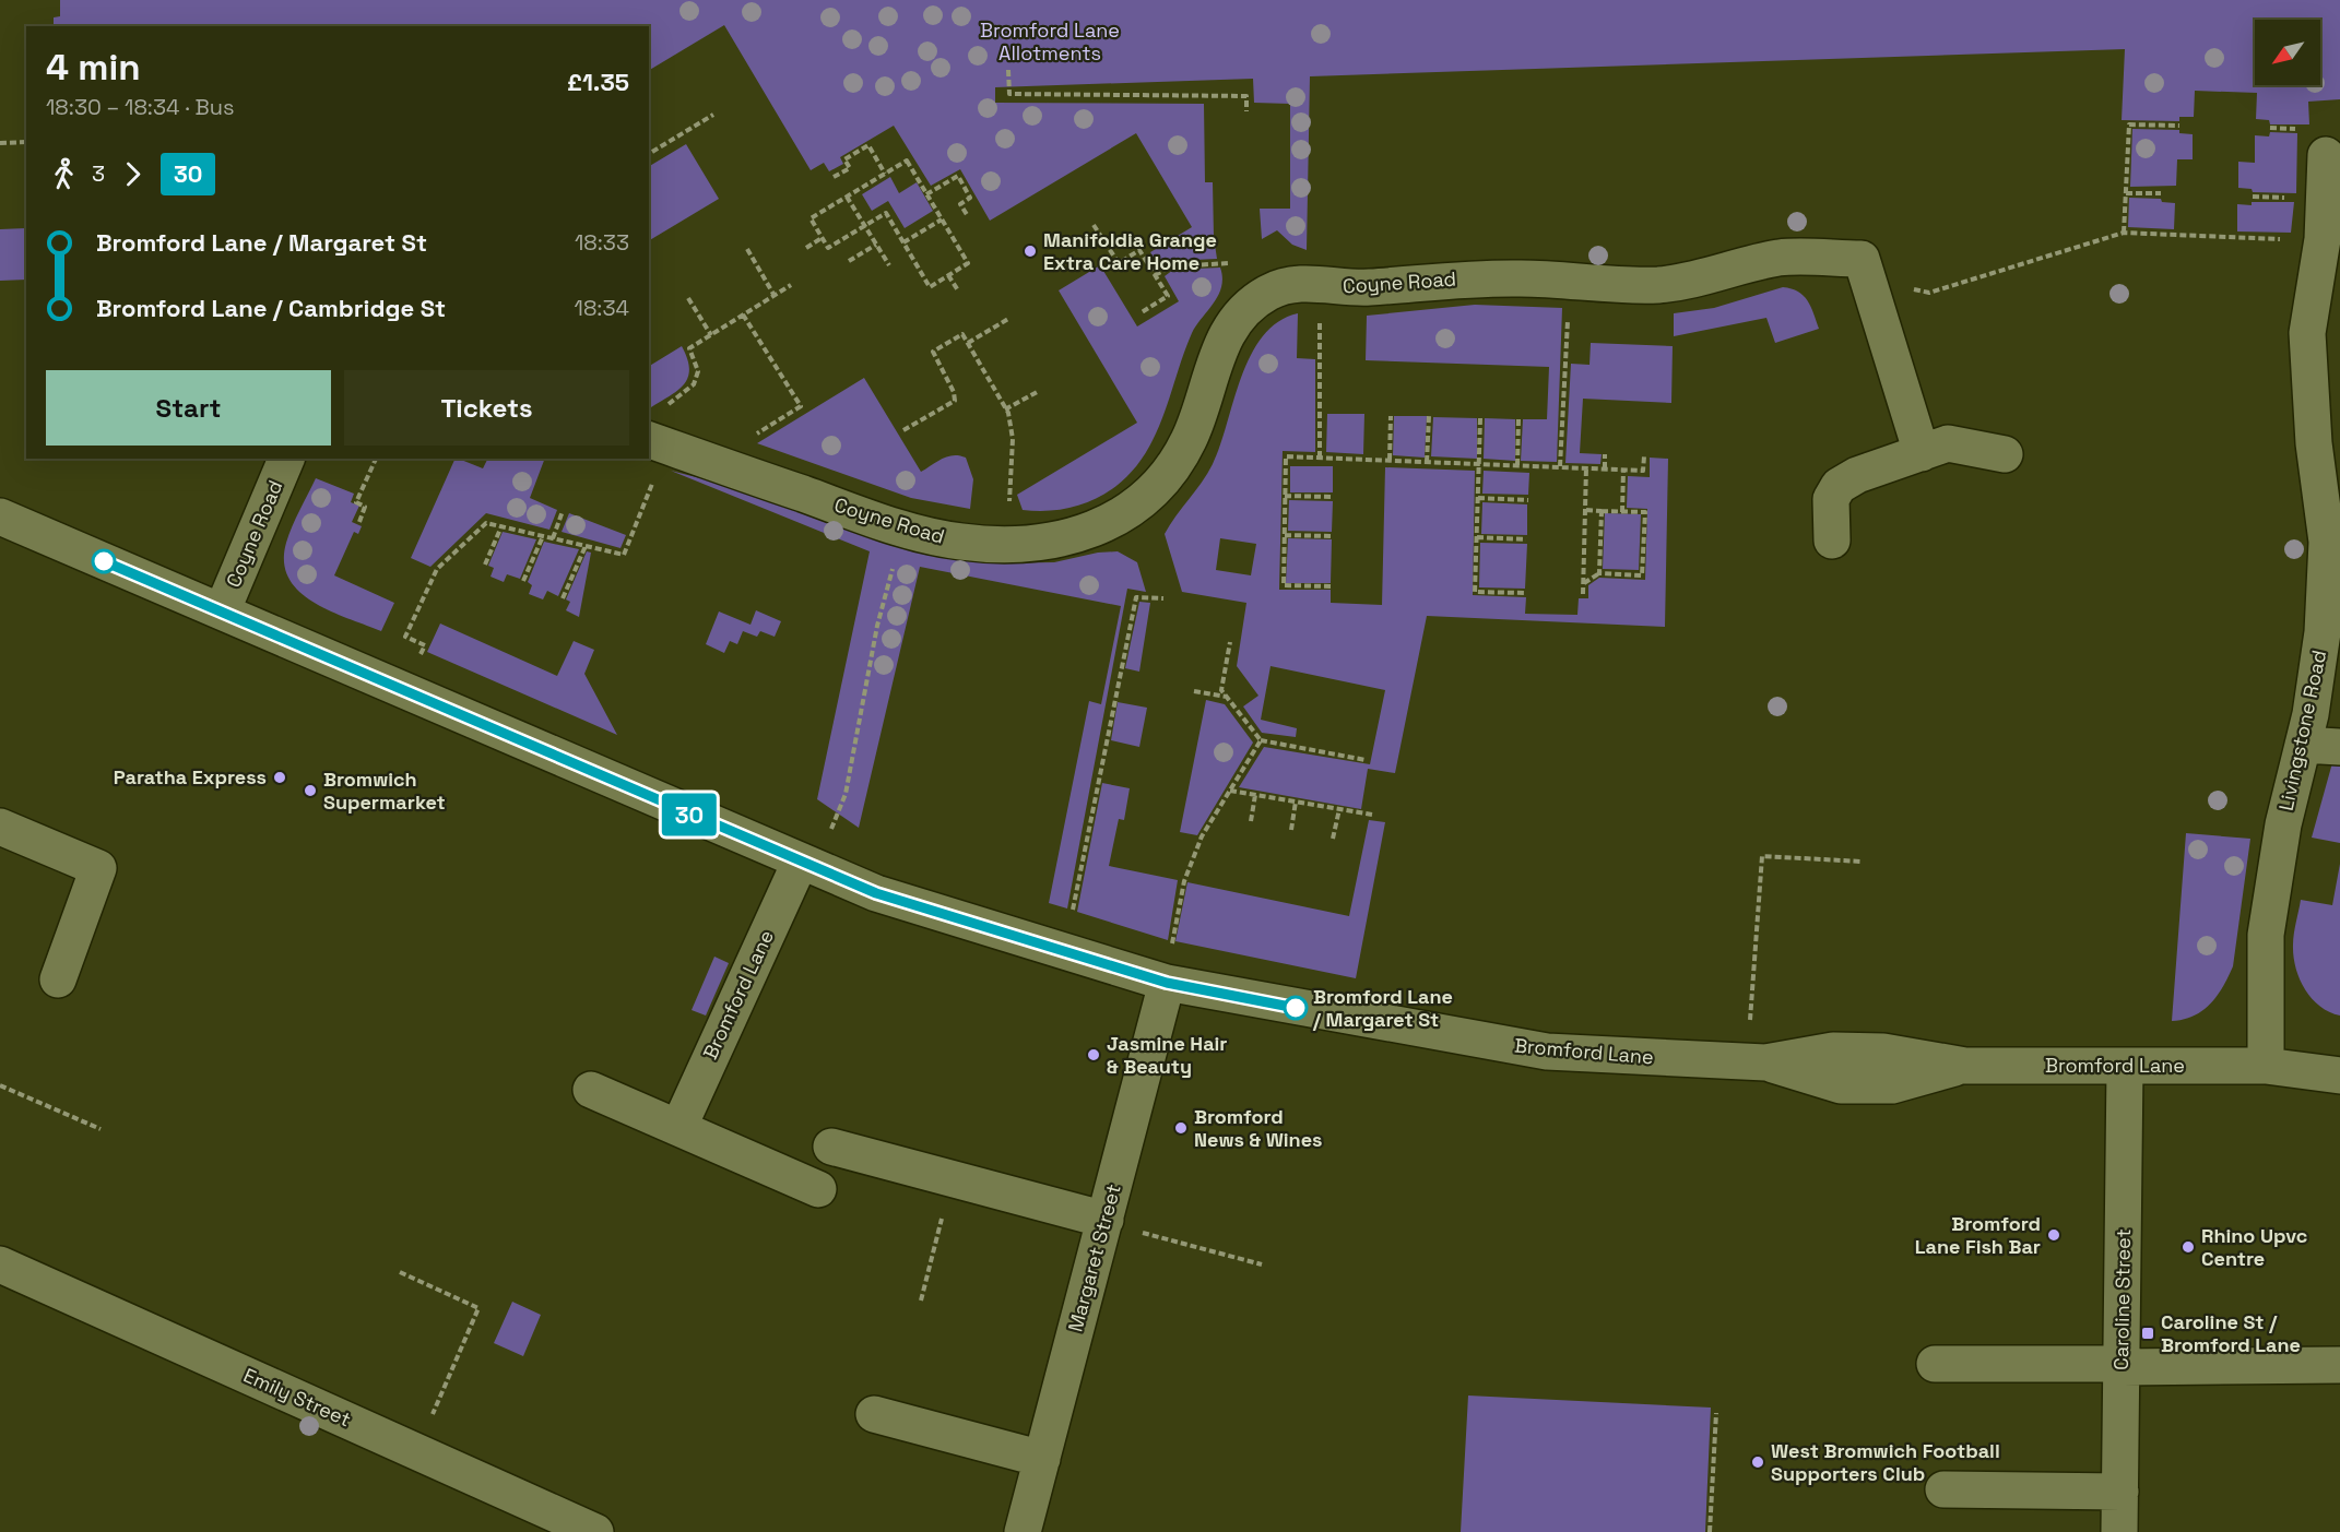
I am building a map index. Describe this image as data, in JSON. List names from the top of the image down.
{
  "streets": {
    "street": [
      "Coyne Road",
      "Livingstone Road",
      "Bromford Lane",
      "Margaret Street",
      "Caroline Street",
      "Emily Street"
    ]
  },
  "crossings": [
    ["Coyne Road", "Bromford Lane"],
    ["Livingstone Road", "Bromford Lane"],
    ["Bromford Lane", "Margaret Street"],
    ["Bromford Lane", "Caroline Street"]
  ],
  "parks": ["Bromford Lane Allotments"],
  "places": {
    "other": [
      "Manifoldia Grange Extra Care Home",
      "Paratha Express",
      "Bromwich Supermarket",
      "Bromford Lane / Margaret St",
      "Jasmine Hair & Beauty",
      "Bromford News & Wines",
      "Bromford Lane Fish Bar",
      "Rhino Upvc Centre",
      "West Bromwich Football Supporters Club"
    ],
    "transit": ["Caroline St / Bromford Lane"]
  },
  "lines": ["bus line 30"],
  "north": "bottom left",
  "page": {
    "on_map": "30",
    "heading": ["4 min", "18:30 – 18:34 · Bus", "£1.35"],
    "legs": ["3", "30"],
    "list": [
      {
        "name": "Bromford Lane / Margaret St",
        "value": "18:33"
      },
      {
        "name": "Bromford Lane / Cambridge St",
        "value": "18:34"
      }
    ],
    "buttons": ["Start", "Tickets"]
  }
}
